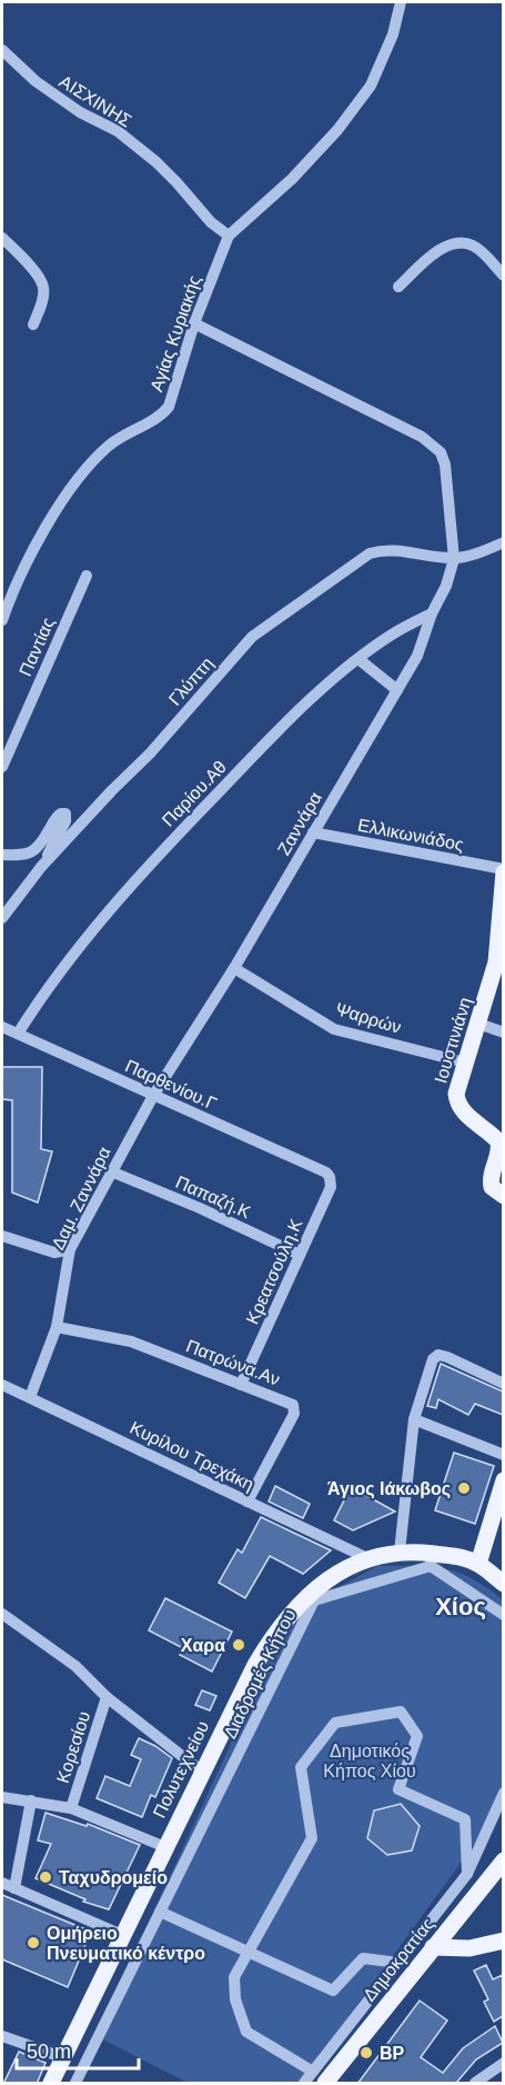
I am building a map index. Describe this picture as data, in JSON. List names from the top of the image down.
{
  "streets": {
    "main road": ["Ιουστινιάνη", "Πολυτεχνείου", "Δημοκρατίας"],
    "street": [
      "ΑΙΣΧΙΝΗΣ",
      "Αγίας Κυριακής",
      "Παντίας",
      "Γλύπτη",
      "Παρίου.Αθ",
      "Ζαννάρα",
      "Ελλικωνιάδος",
      "Ψαρρών",
      "Παρθενίου.Γ",
      "Παπαζή.Κ",
      "Δαμ. Ζαννάρα",
      "Κρεατσούλη.Κ",
      "Πατρώνα.Αν",
      "Κυρίλου Τρεχάκη",
      "Διαδρομές Κήπου",
      "Κορεσίου"
    ]
  },
  "crossings": [
    ["ΑΙΣΧΙΝΗΣ", "Αγίας Κυριακής"],
    ["Γλύπτη", "Ζαννάρα"],
    ["Παρίου.Αθ", "Ζαννάρα"],
    ["Παρίου.Αθ", "Παρθενίου.Γ"],
    ["Ζαννάρα", "Ελλικωνιάδος"],
    ["Ζαννάρα", "Ψαρρών"],
    ["Ζαννάρα", "Παρθενίου.Γ"],
    ["Ζαννάρα", "Δαμ. Ζαννάρα"],
    ["Ελλικωνιάδος", "Ιουστινιάνη"],
    ["Ψαρρών", "Ιουστινιάνη"],
    ["Παρθενίου.Γ", "Δαμ. Ζαννάρα"],
    ["Παρθενίου.Γ", "Κρεατσούλη.Κ"],
    ["Παπαζή.Κ", "Δαμ. Ζαννάρα"],
    ["Παπαζή.Κ", "Κρεατσούλη.Κ"],
    ["Δαμ. Ζαννάρα", "Πατρώνα.Αν"],
    ["Δαμ. Ζαννάρα", "Κυρίλου Τρεχάκη"],
    ["Κρεατσούλη.Κ", "Πατρώνα.Αν"],
    ["Πατρώνα.Αν", "Κυρίλου Τρεχάκη"],
    ["Κυρίλου Τρεχάκη", "Πολυτεχνείου"]
  ],
  "districts": ["Χίος"],
  "parks": ["Δημοτικός Κήπος Χίου"],
  "places": [
    "Άγιος Ιάκωβος",
    "Χαρα",
    "Ταχυδρομείο",
    "Ομήρειο Πνευματικό κέντρο",
    "BP"
  ],
  "scale_bar": "50 m"
}
